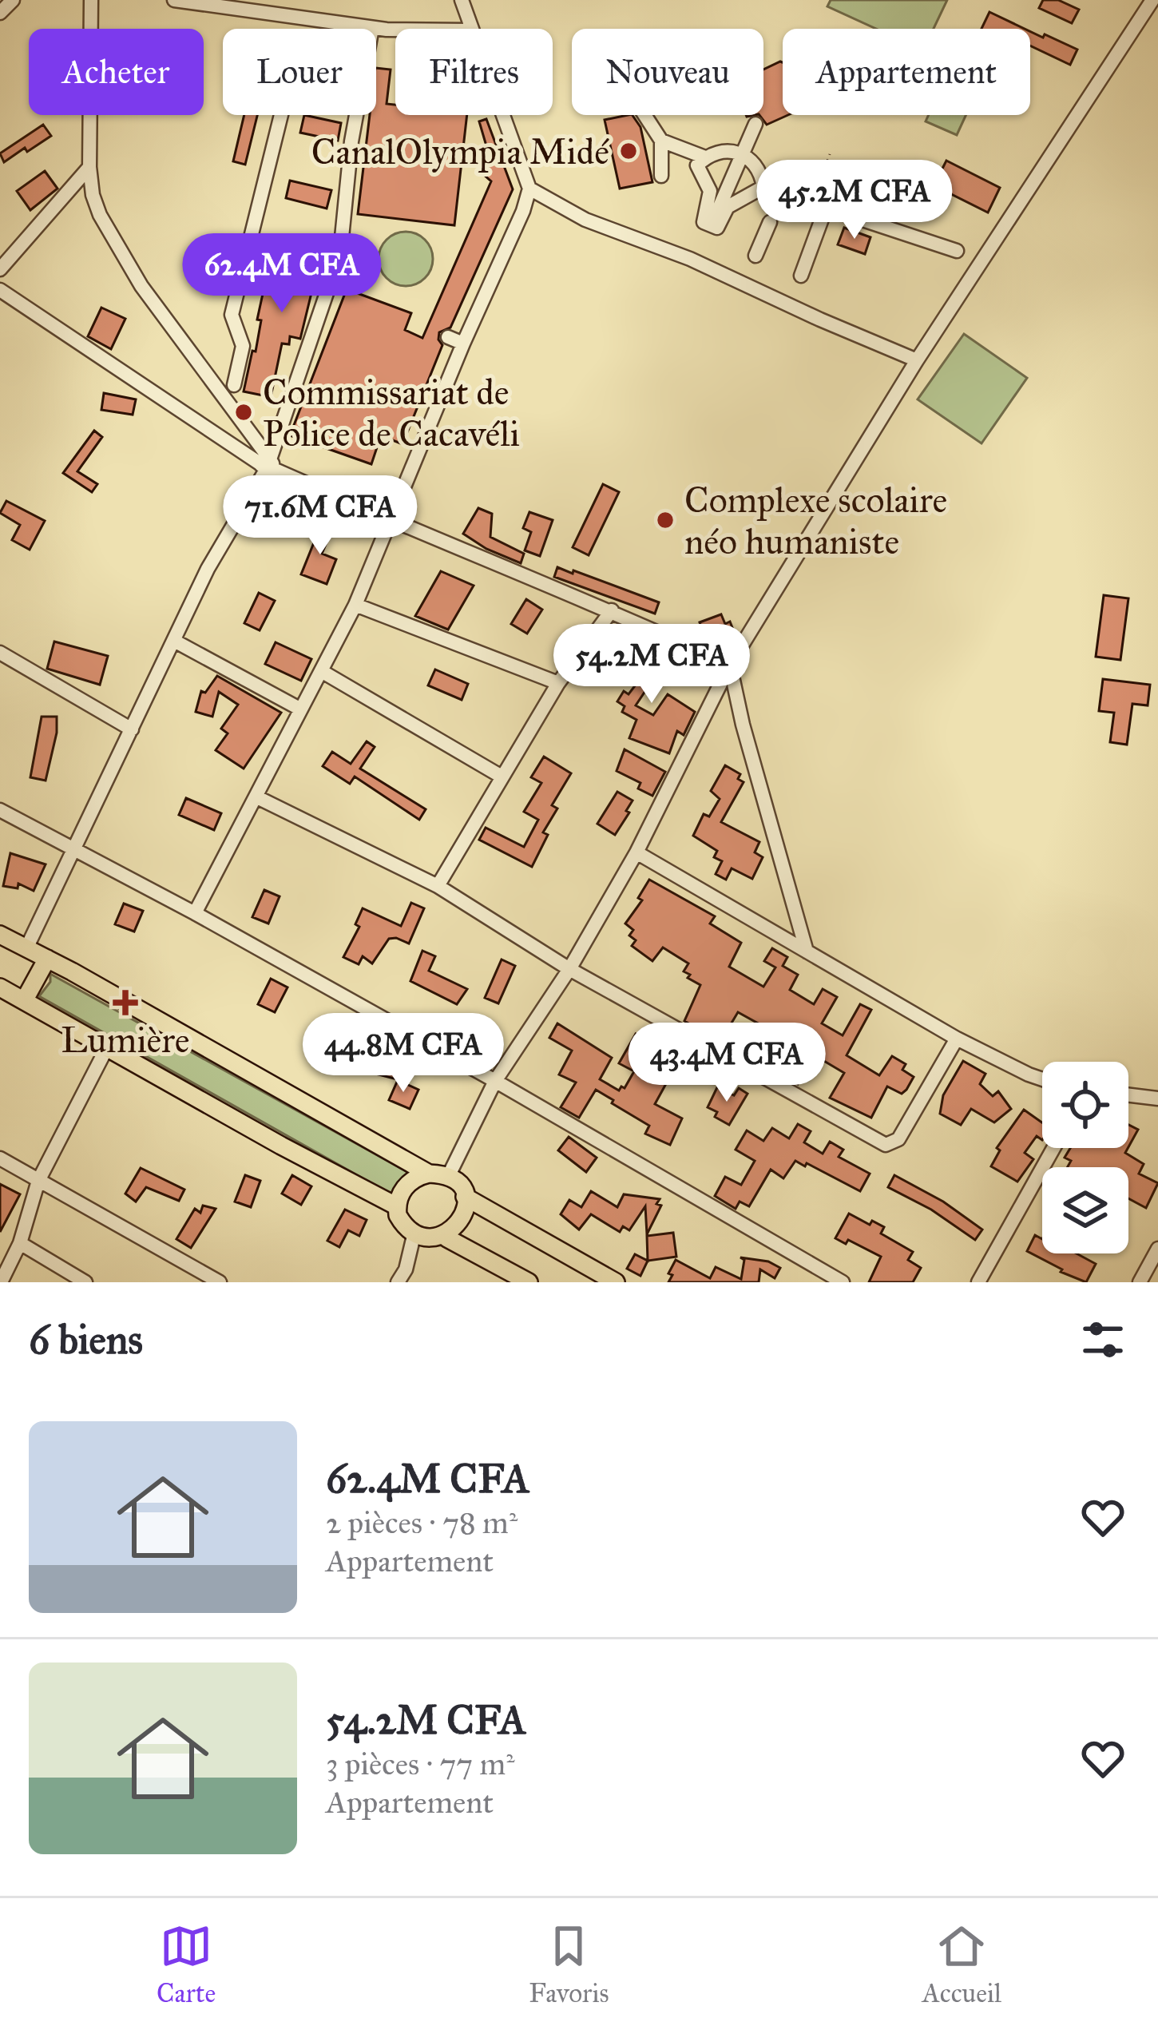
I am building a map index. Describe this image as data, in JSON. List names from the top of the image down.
{
  "places": {
    "other": ["CanalOlympia Midé", "Commissariat de Police de Cacavéli", "Complexe scolaire néo humaniste"],
    "health": ["Lumière"]
  },
  "page": {
    "chip": [
      "Acheter",
      "Louer",
      "Filtres",
      "Nouveau",
      "Appartement"
    ],
    "price": [
      "45.2M CFA",
      "62.4M CFA",
      "71.6M CFA",
      "54.2M CFA",
      "44.8M CFA",
      "43.4M CFA"
    ],
    "heading": "6 biens",
    "list": [
      {
        "name": "62.4M CFA",
        "note": "2 pièces · 78 m² · Appartement"
      },
      {
        "name": "54.2M CFA",
        "note": "3 pièces · 77 m² · Appartement"
      }
    ],
    "tabs": ["Carte", "Favoris", "Accueil"]
  }
}
